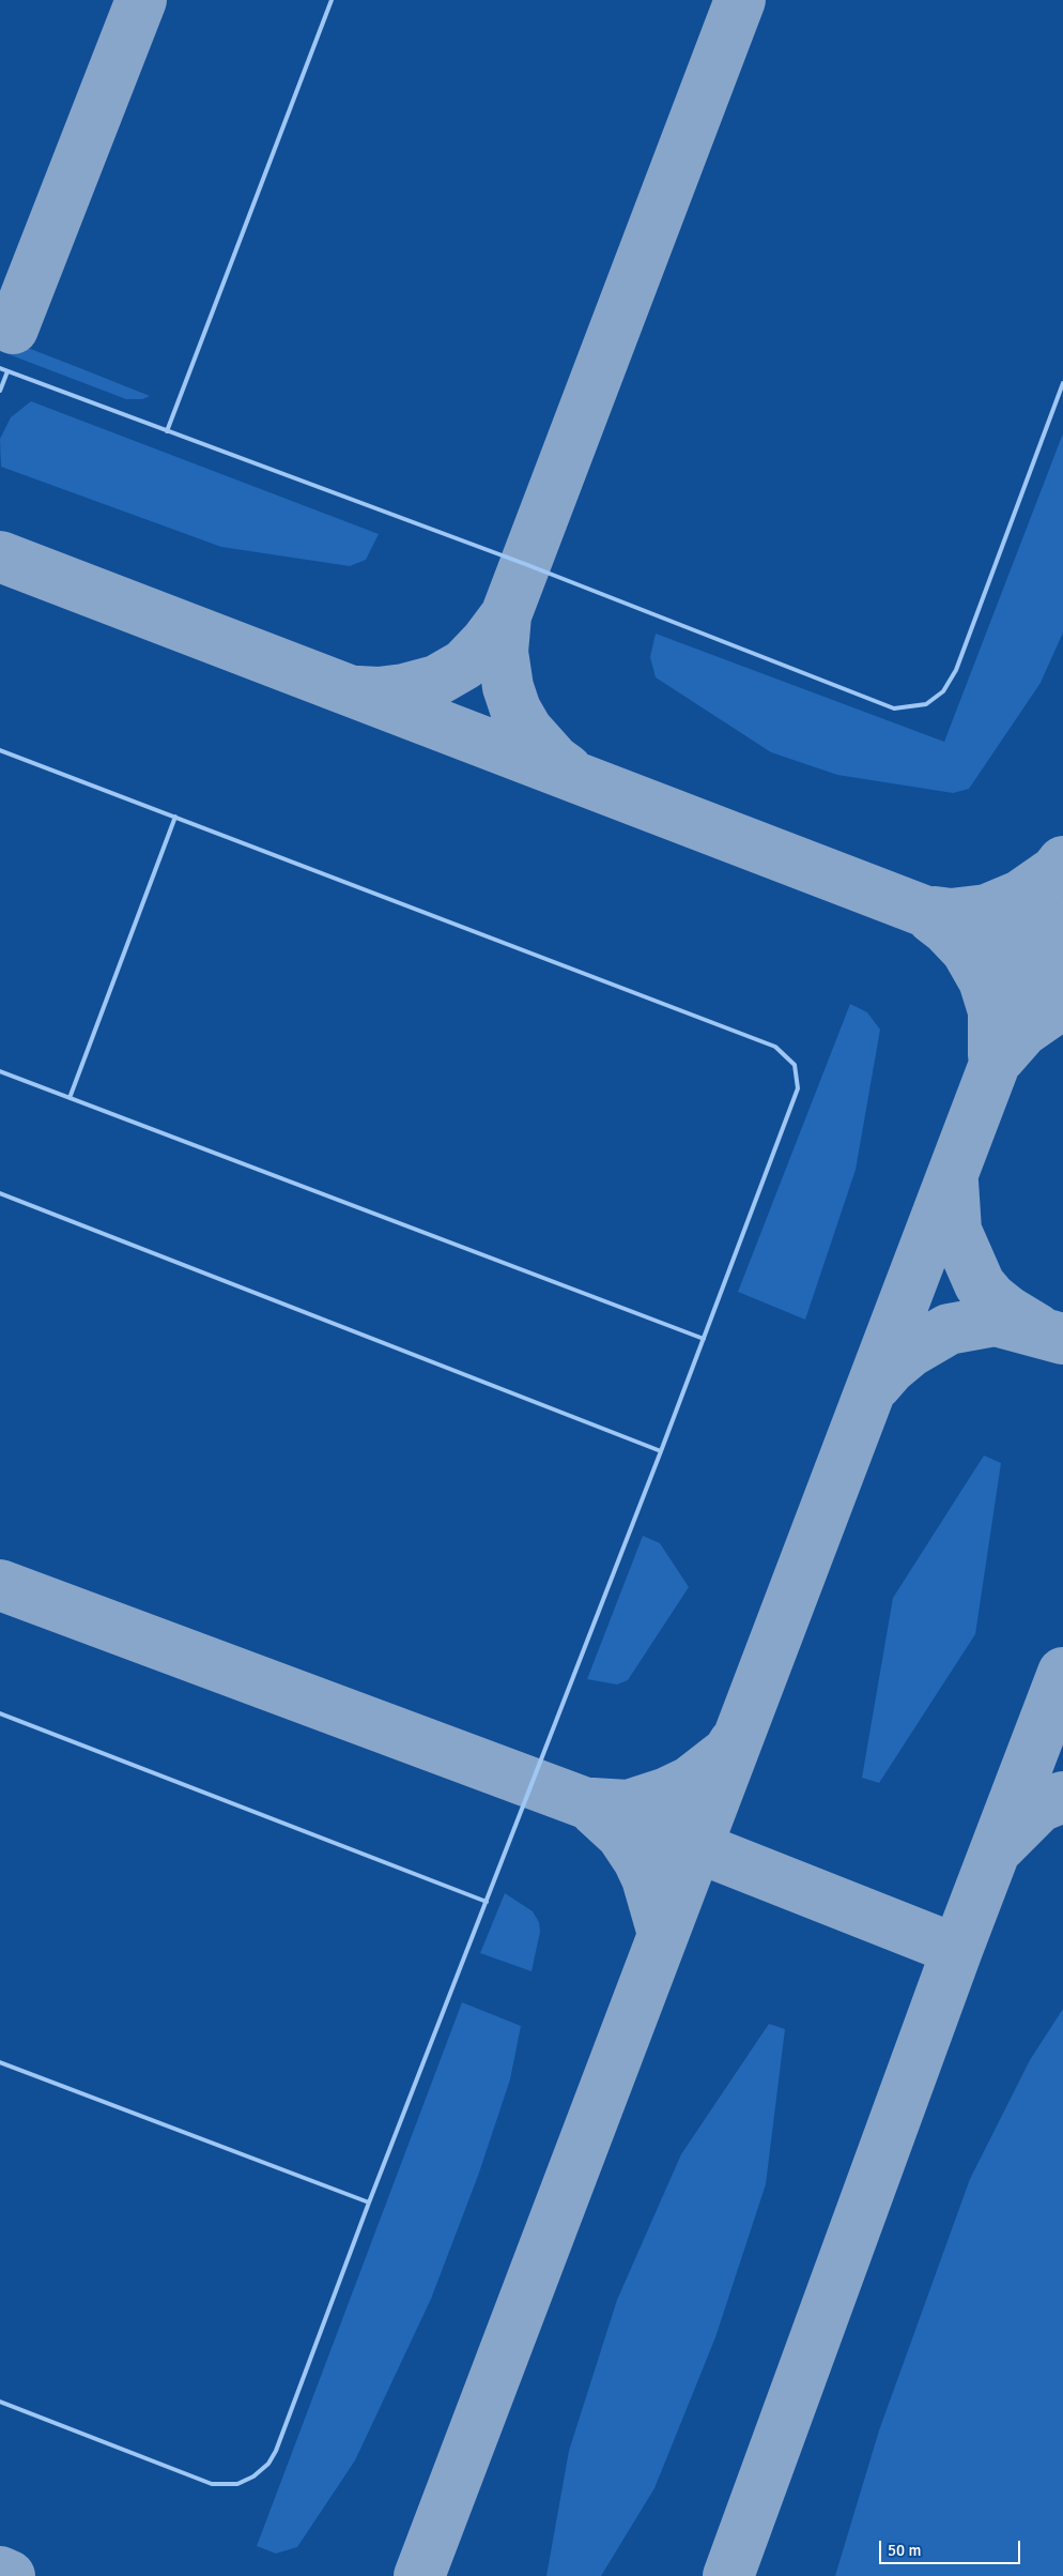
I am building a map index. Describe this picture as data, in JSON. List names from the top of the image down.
{
  "scale_bar": "50 m"
}
